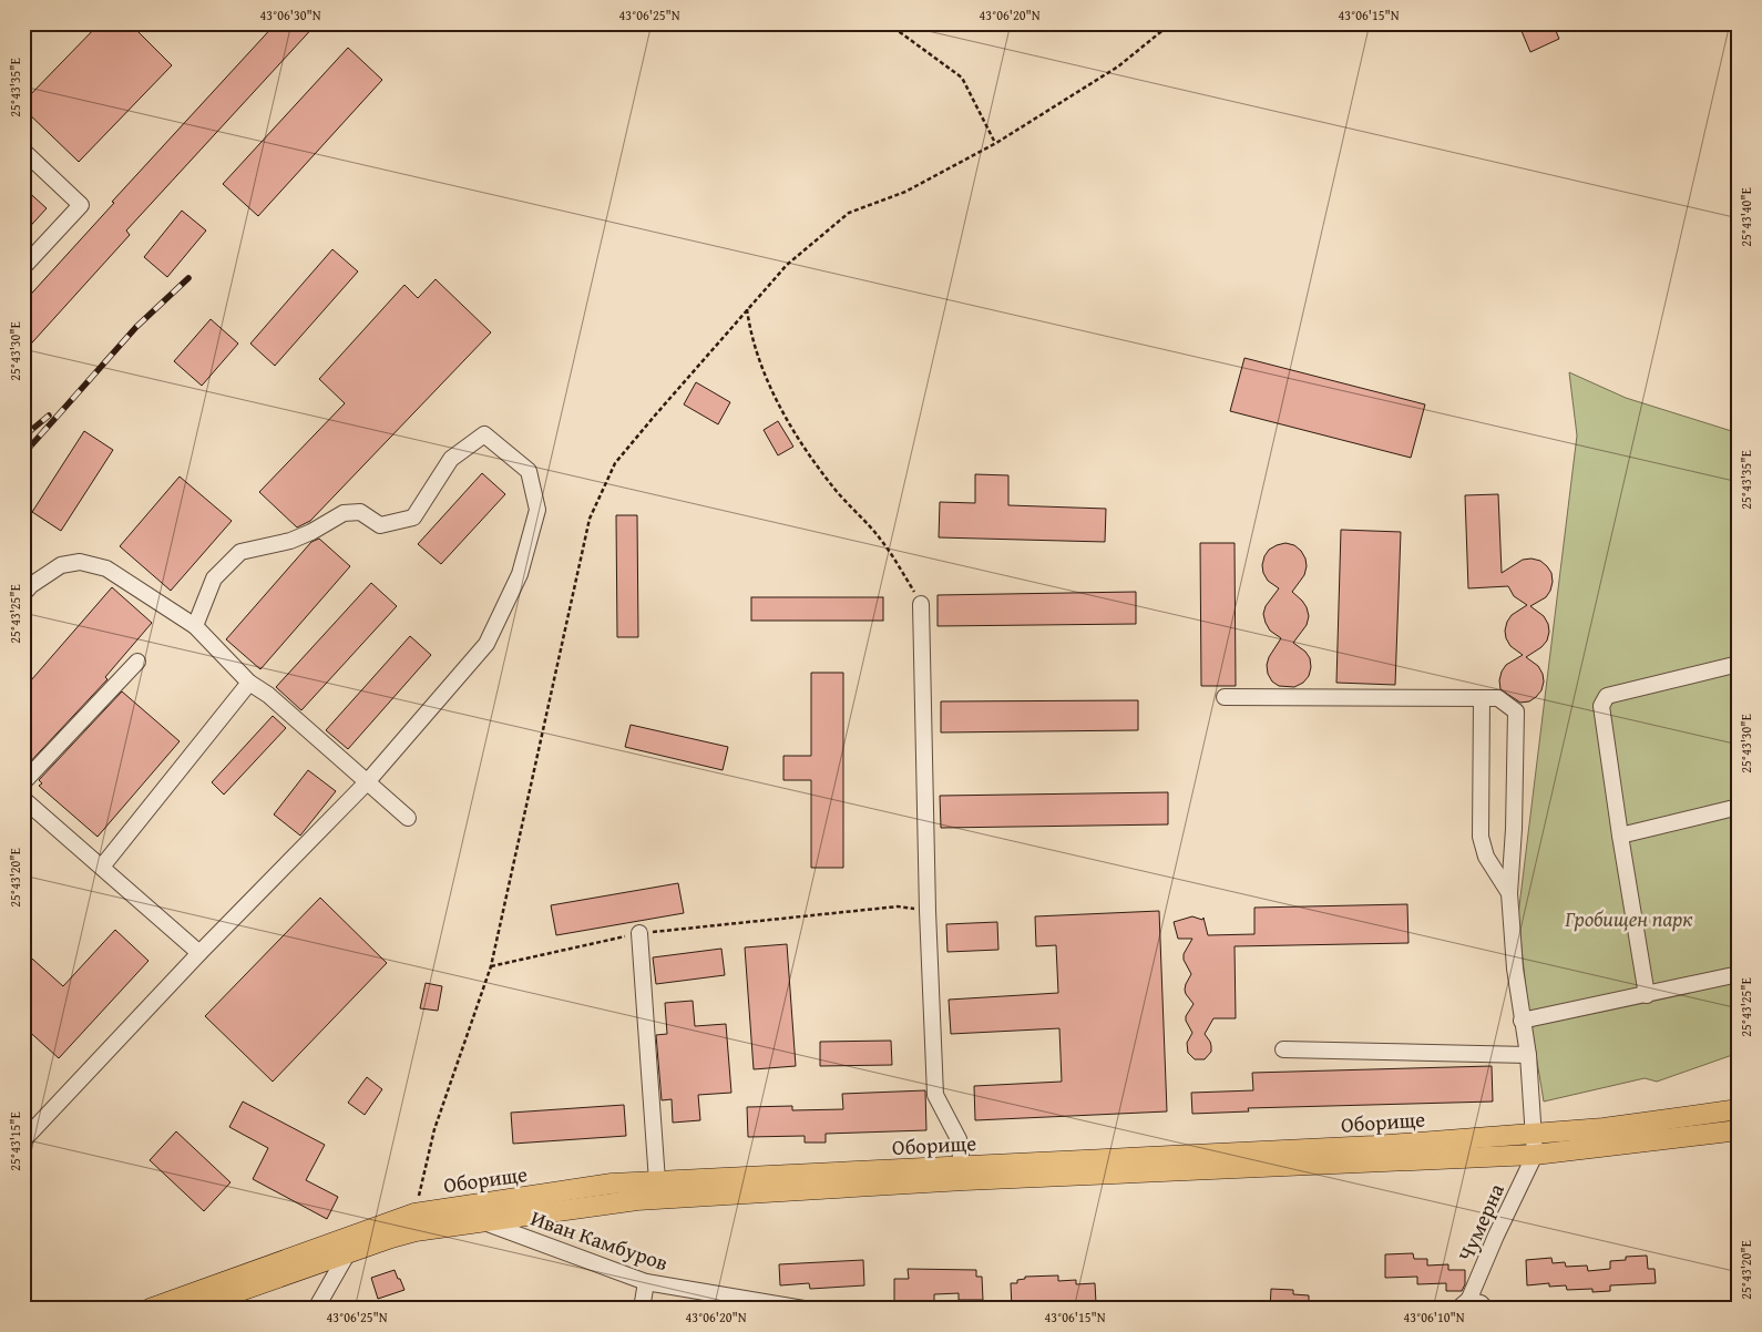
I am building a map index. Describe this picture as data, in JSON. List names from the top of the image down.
{
  "streets": {
    "main road": ["Оборище"],
    "street": ["Чумерна", "Иван Камбуров"]
  },
  "crossings": [
    ["Оборище", "Чумерна"],
    ["Оборище", "Иван Камбуров"]
  ],
  "parks": ["Гробищен парк"],
  "coordinates": [
    "43°06'30\"N",
    "43°06'25\"N",
    "43°06'20\"N",
    "43°06'15\"N",
    "25°43'35\"E",
    "25°43'40\"E",
    "25°43'30\"E",
    "25°43'25\"E",
    "25°43'20\"E",
    "25°43'15\"E",
    "43°06'10\"N"
  ]
}
